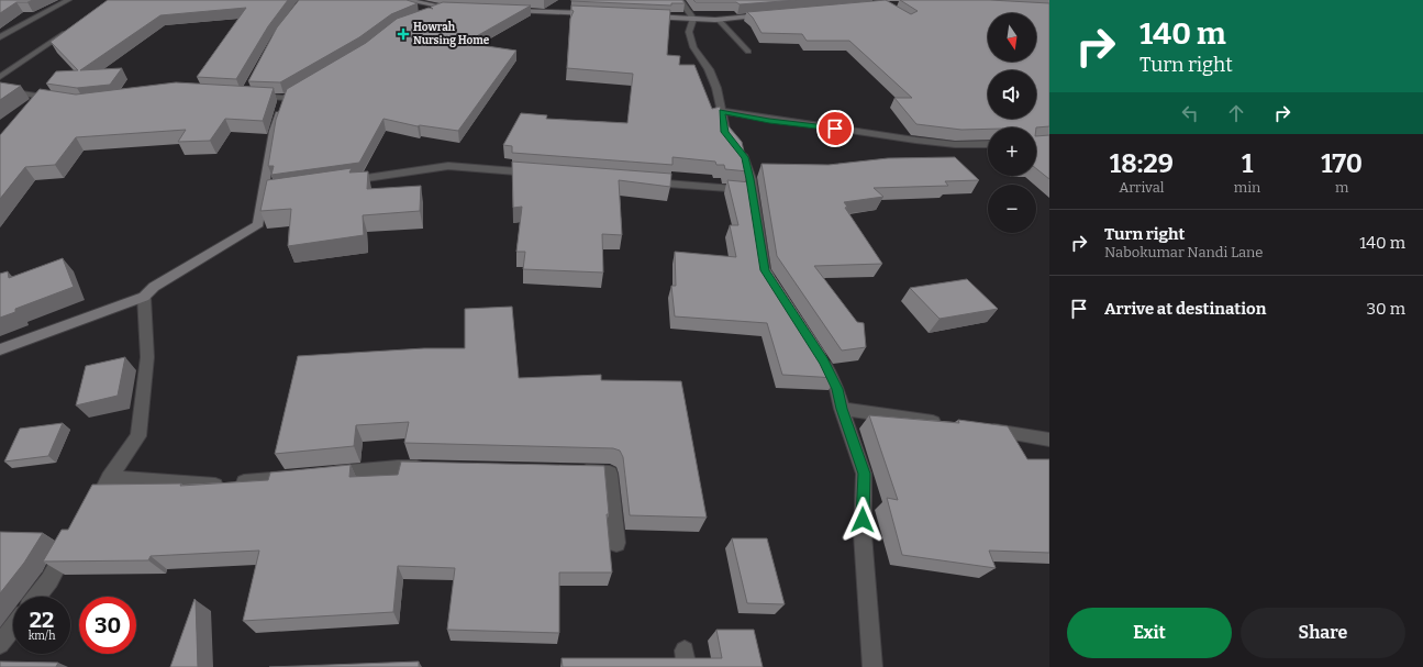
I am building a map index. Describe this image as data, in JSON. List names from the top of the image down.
{
  "places": {
    "health": ["Howrah Nursing Home"]
  },
  "north": "bottom",
  "page": {
    "turn": ["140 m", "Turn right"],
    "map_buttons": ["+", "−"],
    "eta": [
      "18:29",
      "Arrival",
      "1",
      "min",
      "170",
      "m"
    ],
    "list": [
      {
        "name": "Turn right",
        "note": "Nabokumar Nandi Lane",
        "value": "140 m"
      },
      {
        "name": "Arrive at destination",
        "value": "30 m"
      }
    ],
    "speed": "22 km/h",
    "limit": "30",
    "buttons": ["Exit", "Share"]
  }
}
